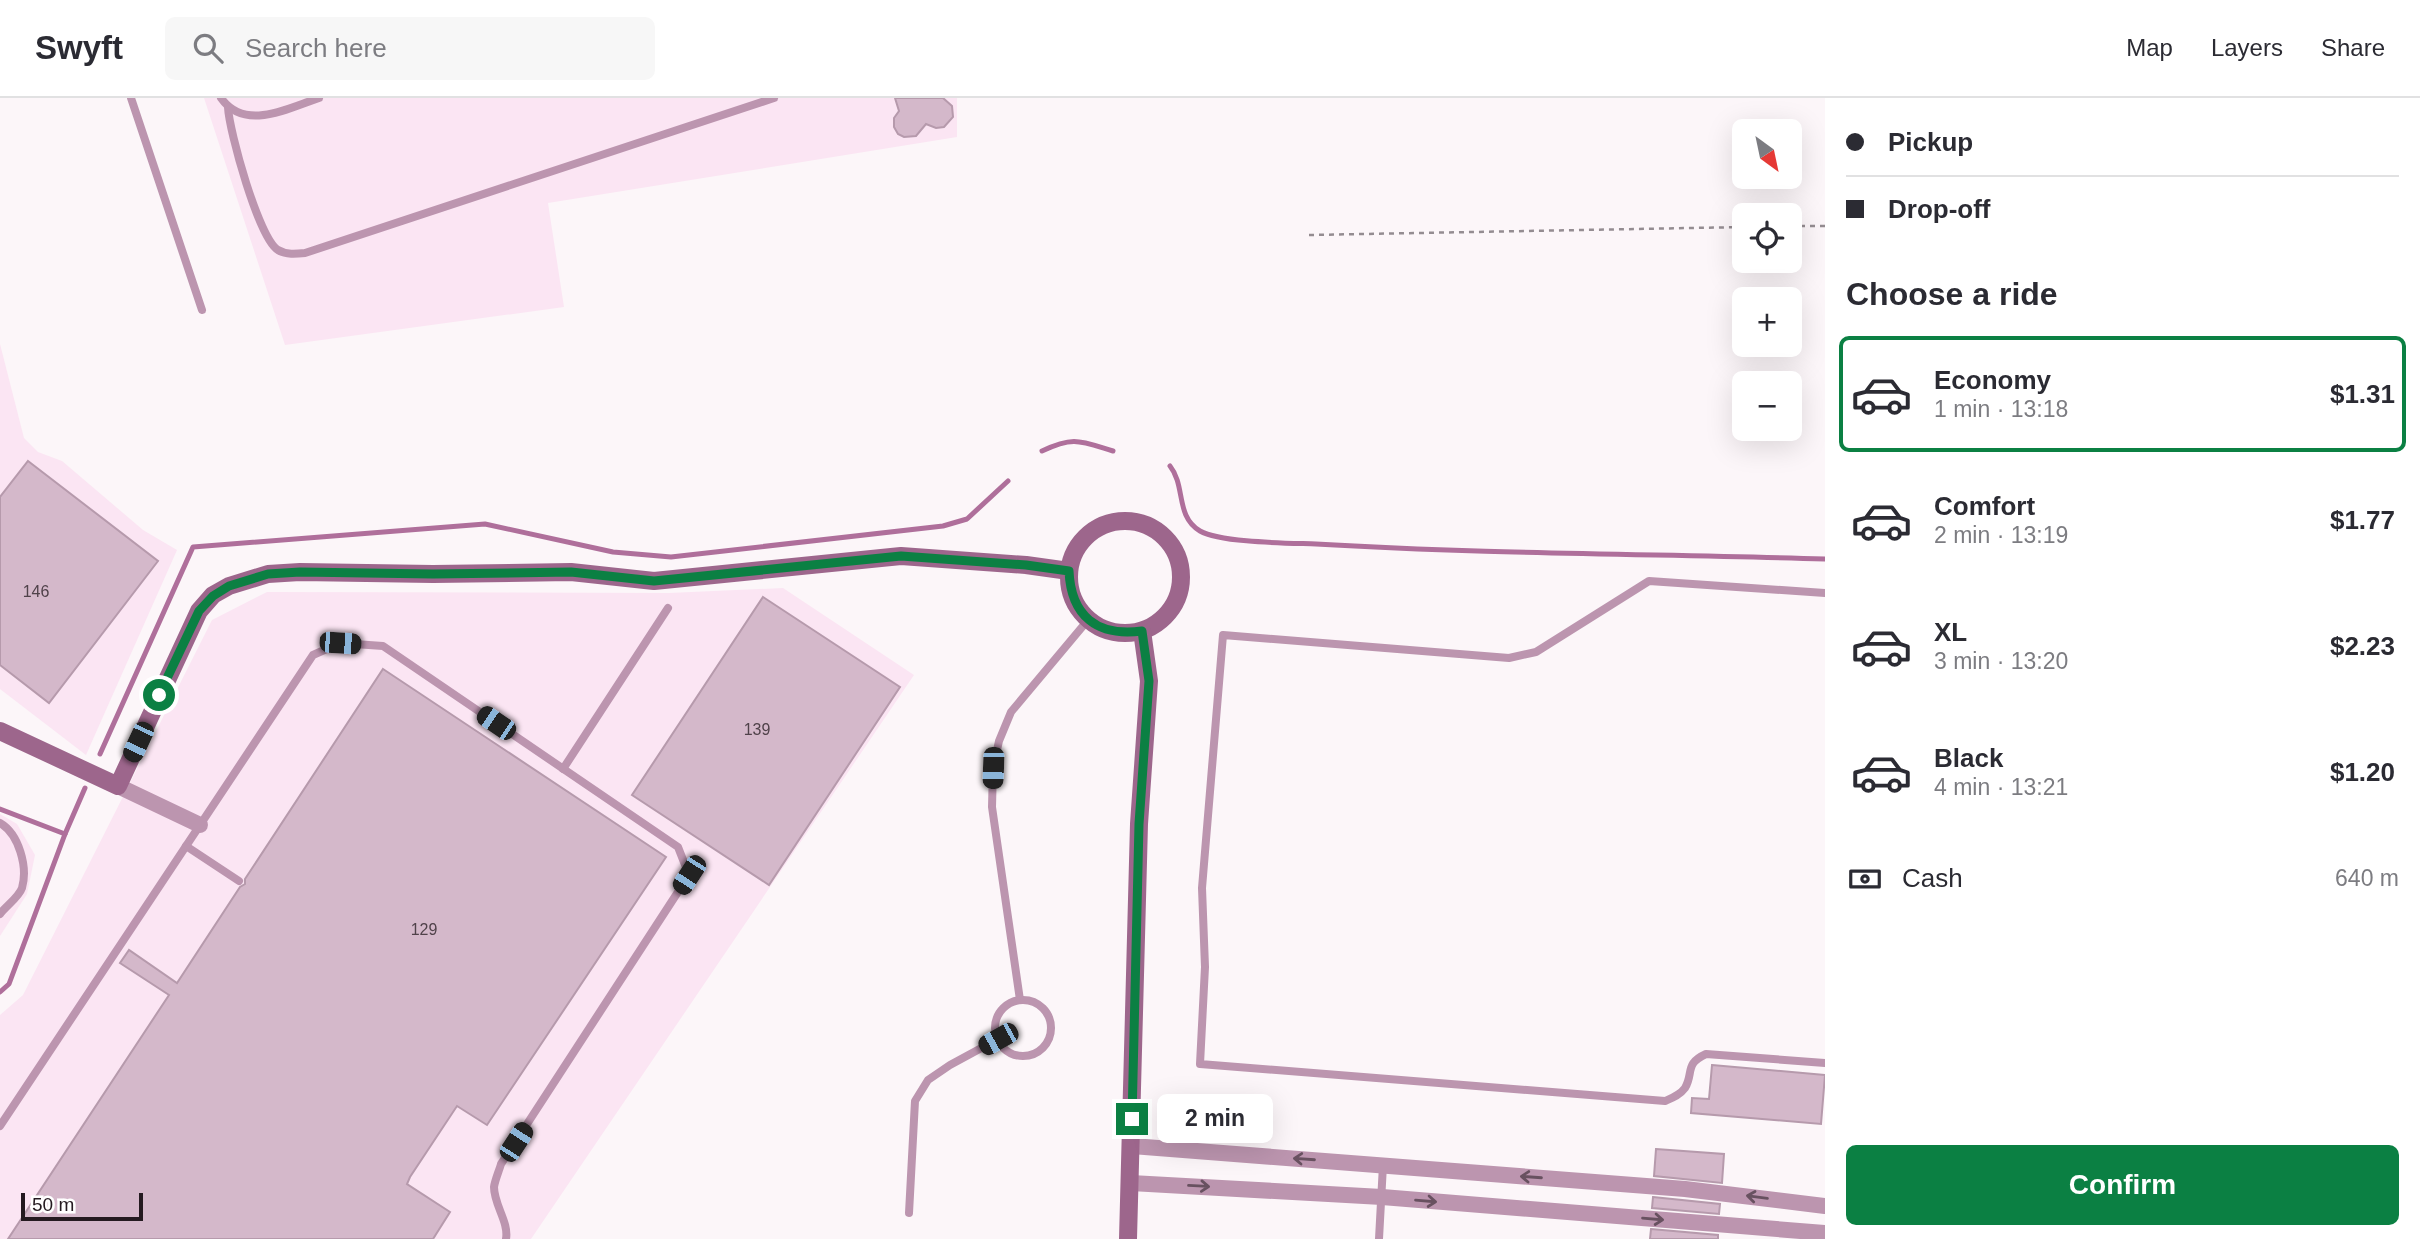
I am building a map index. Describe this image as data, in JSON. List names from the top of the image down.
{
  "house_numbers": ["146", "139", "129"],
  "scale_bar": "50 m",
  "north": "bottom right",
  "page": {
    "header": "Swyft",
    "search": "Search here",
    "nav": ["Map", "Layers", "Share"],
    "banner": ["Pickup", "Drop-off"],
    "map_buttons": ["+", "−"],
    "heading": "Choose a ride",
    "list": [
      {
        "name": "Economy",
        "note": "1 min · 13:18",
        "value": "$1.31"
      },
      {
        "name": "Comfort",
        "note": "2 min · 13:19",
        "value": "$1.77"
      },
      {
        "name": "XL",
        "note": "3 min · 13:20",
        "value": "$2.23"
      },
      {
        "name": "Black",
        "note": "4 min · 13:21",
        "value": "$1.20"
      }
    ],
    "pay": ["Cash", "640 m"],
    "bubble": "2 min",
    "buttons": "Confirm",
    "scale": "50 m"
  }
}
